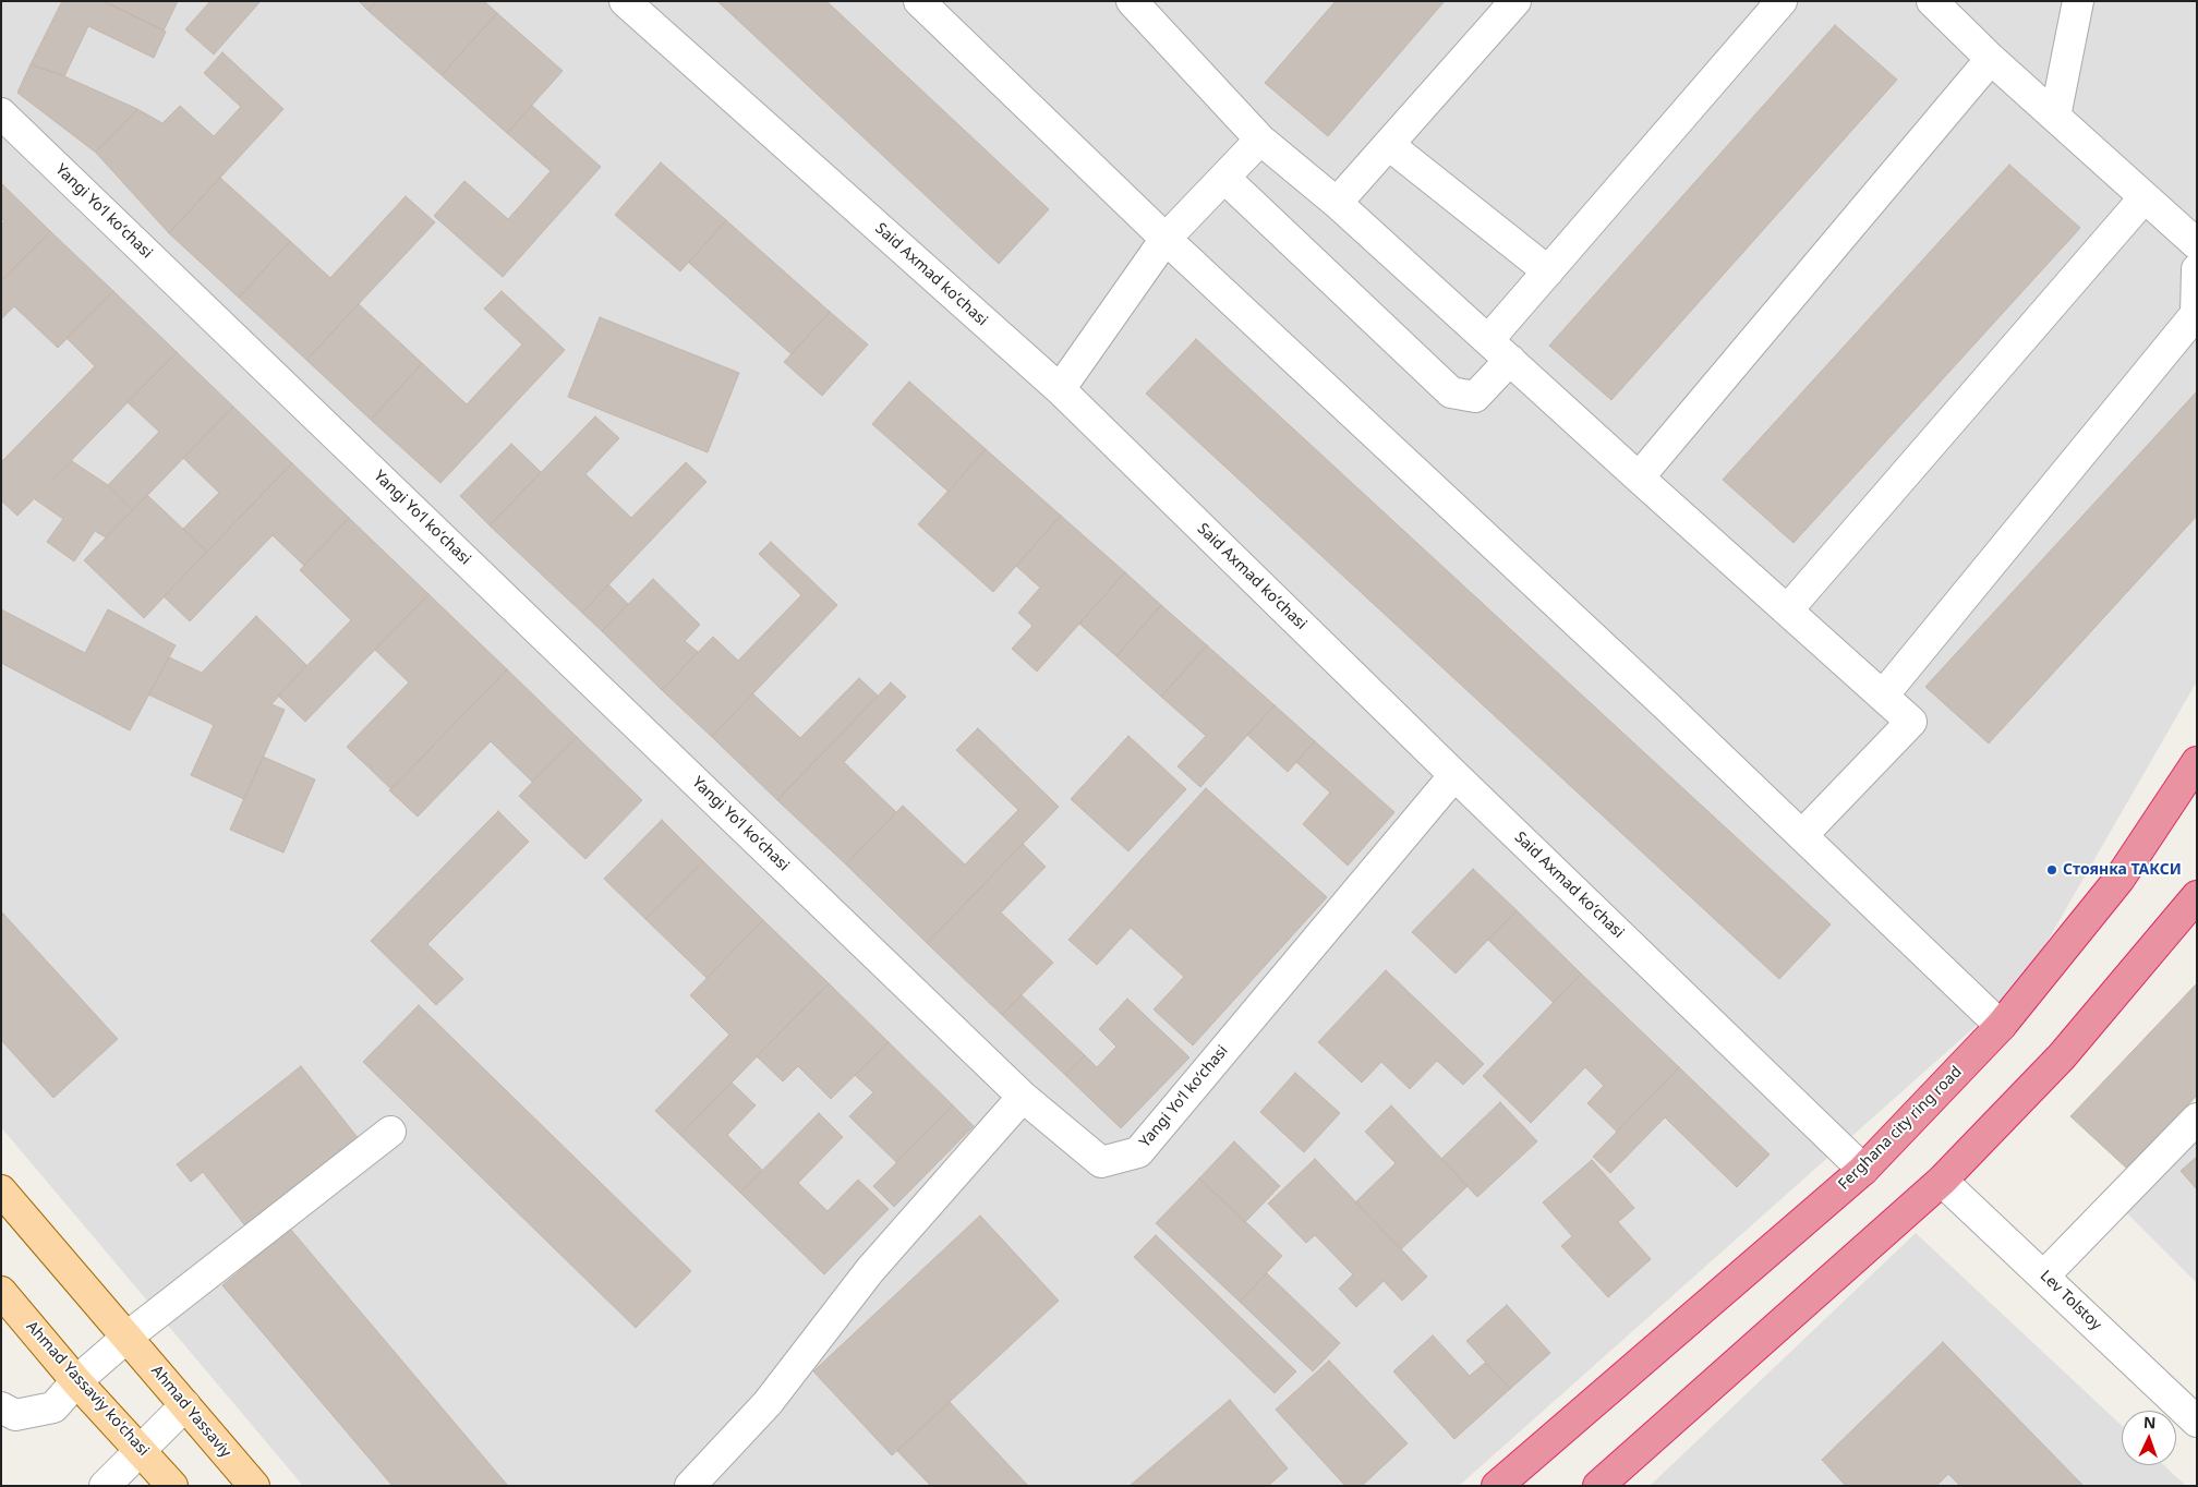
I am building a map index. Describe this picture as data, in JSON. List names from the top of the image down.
{
  "streets": {
    "highway": ["Ferghana city ring road"],
    "main road": ["Ahmad Yassaviy ko'chasi", "Ahmad Yassaviy"],
    "street": ["Yangi Yoʻl koʻchasi", "Said Axmad koʻchasi", "Lev Tolstoy"]
  },
  "crossings": [
    ["Yangi Yoʻl koʻchasi", "Said Axmad koʻchasi"],
    ["Said Axmad koʻchasi", "Ferghana city ring road"]
  ],
  "places": ["Стоянка ТАКСИ"],
  "north": "top"
}
